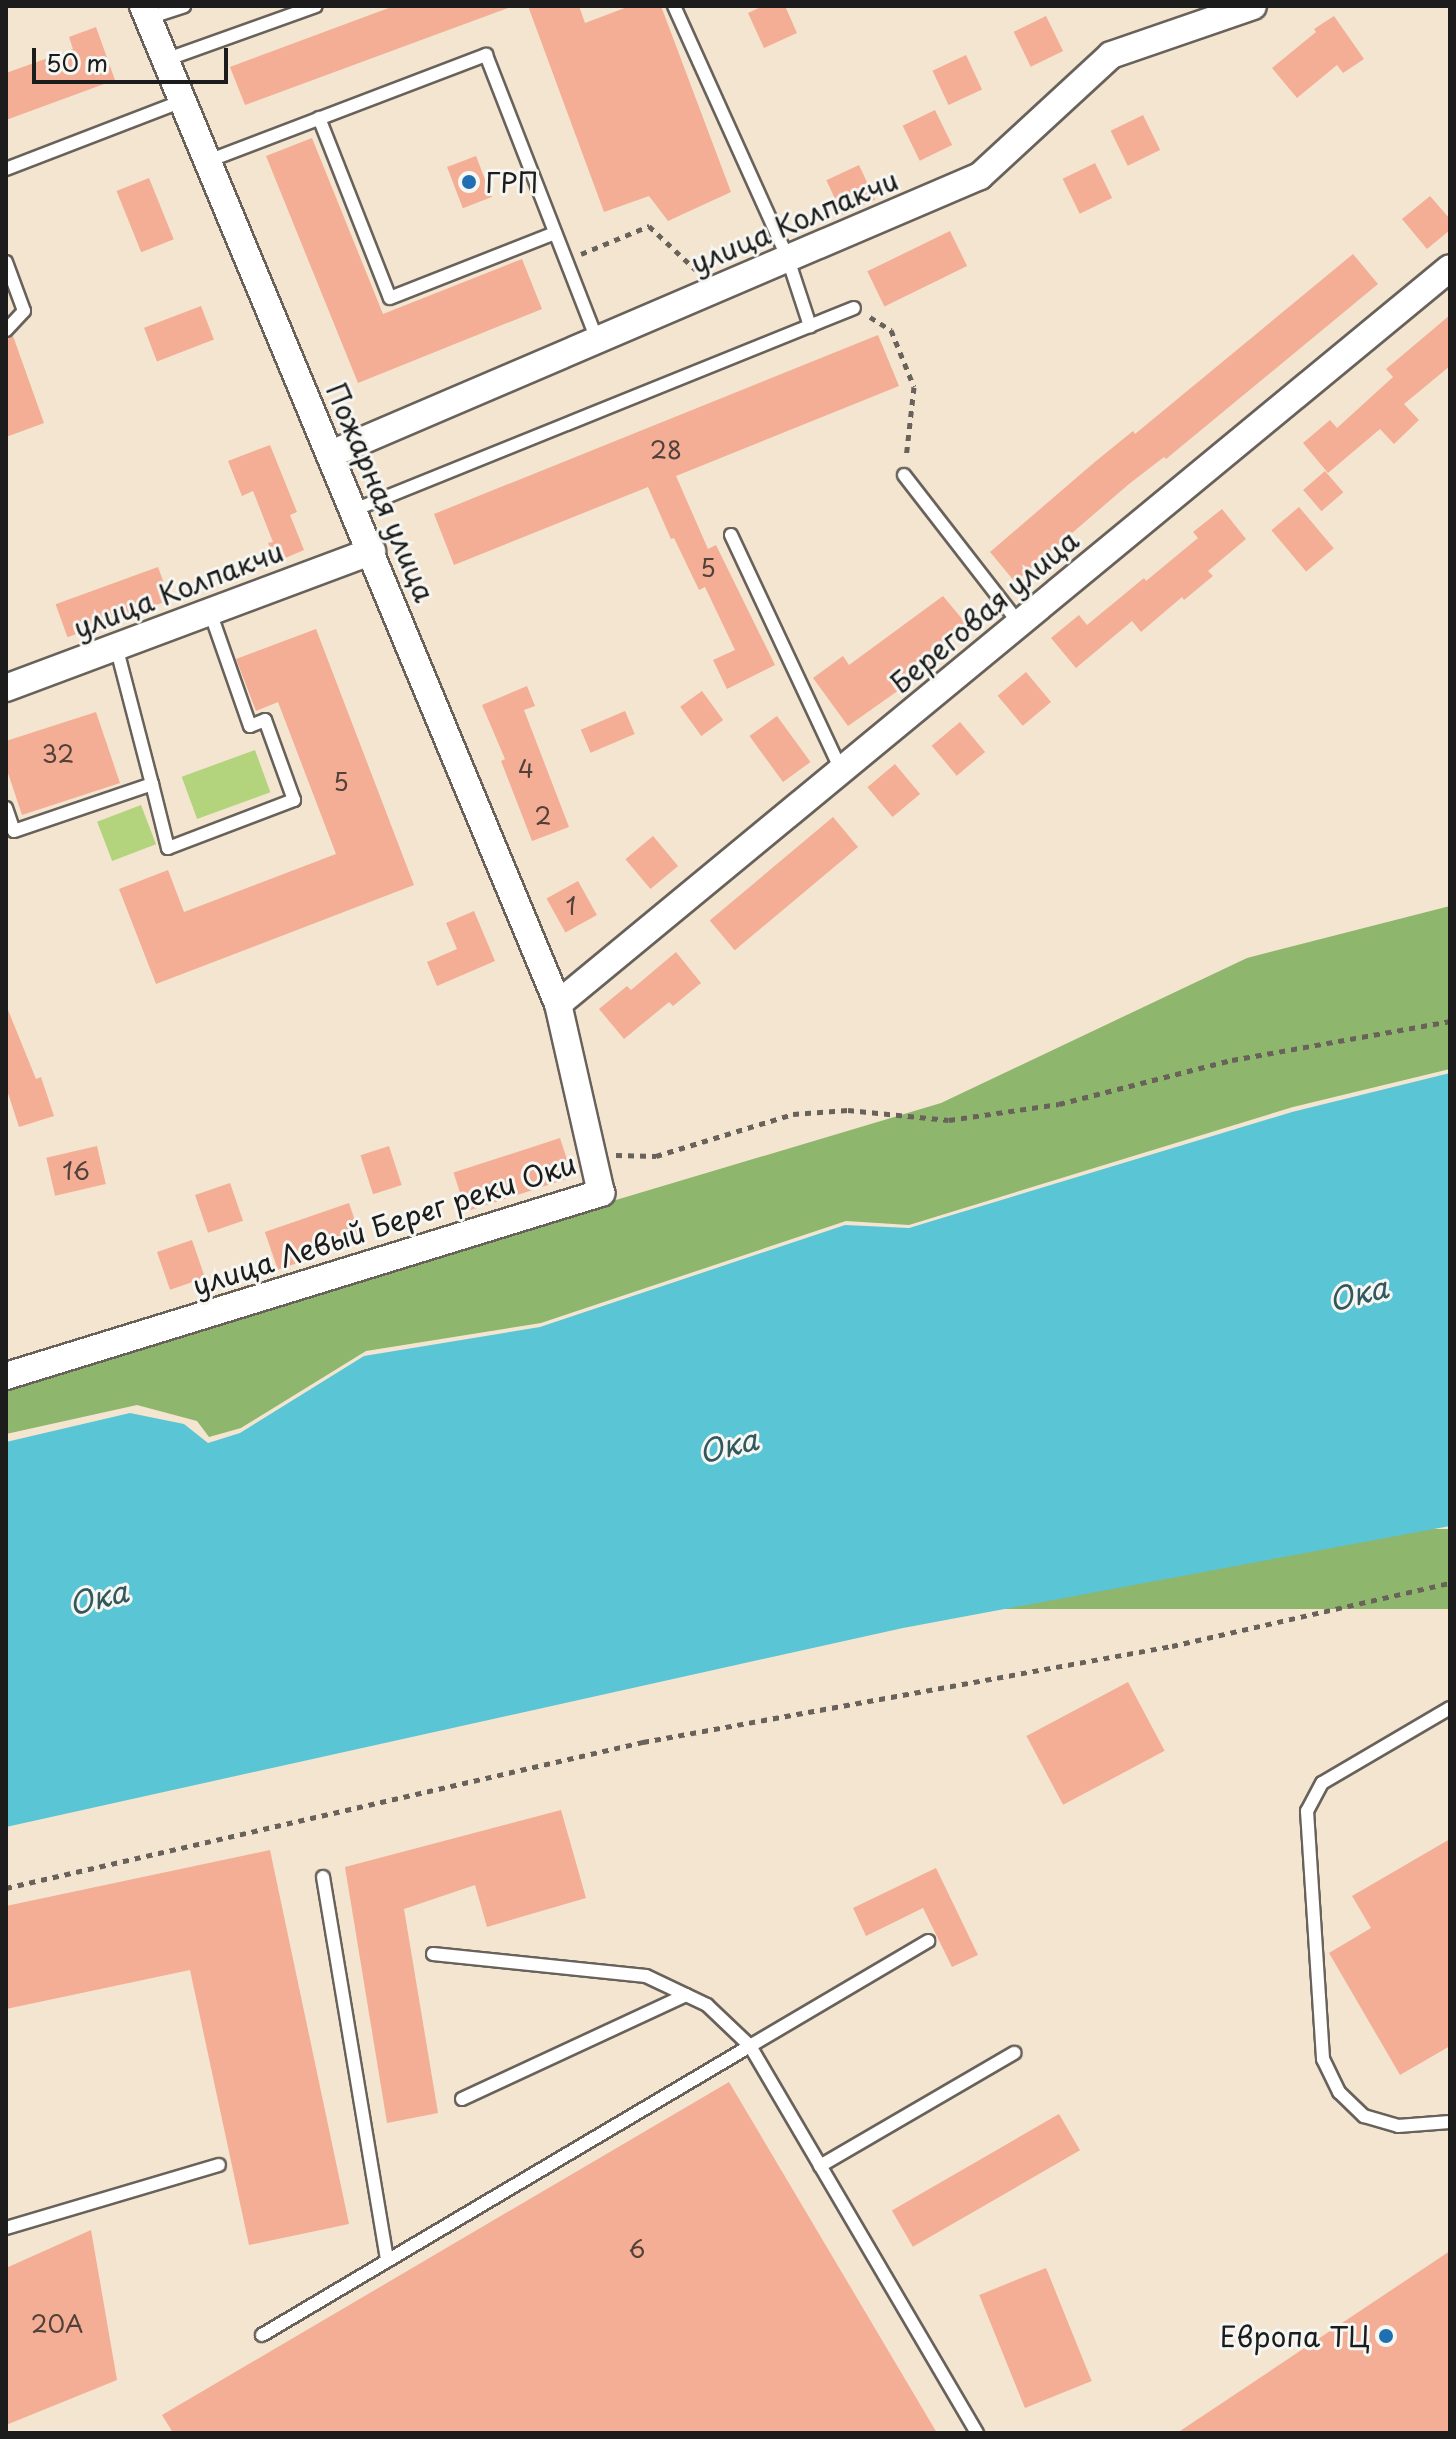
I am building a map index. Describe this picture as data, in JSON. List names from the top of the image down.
{
  "streets": {
    "street": [
      "улица Колпакчи",
      "Пожарная улица",
      "Береговая улица",
      "улица Левый Берег реки Оки"
    ]
  },
  "crossings": [
    ["улица Колпакчи", "Пожарная улица"],
    ["Пожарная улица", "Береговая улица"],
    ["Пожарная улица", "улица Левый Берег реки Оки"],
    ["Береговая улица", "улица Левый Берег реки Оки"]
  ],
  "water": ["Ока"],
  "places": ["ГРП", "Европа ТЦ"],
  "house_numbers": [
    "28",
    "5",
    "32",
    "4",
    "5",
    "2",
    "1",
    "16",
    "6",
    "20А"
  ],
  "scale_bar": "50 m"
}
